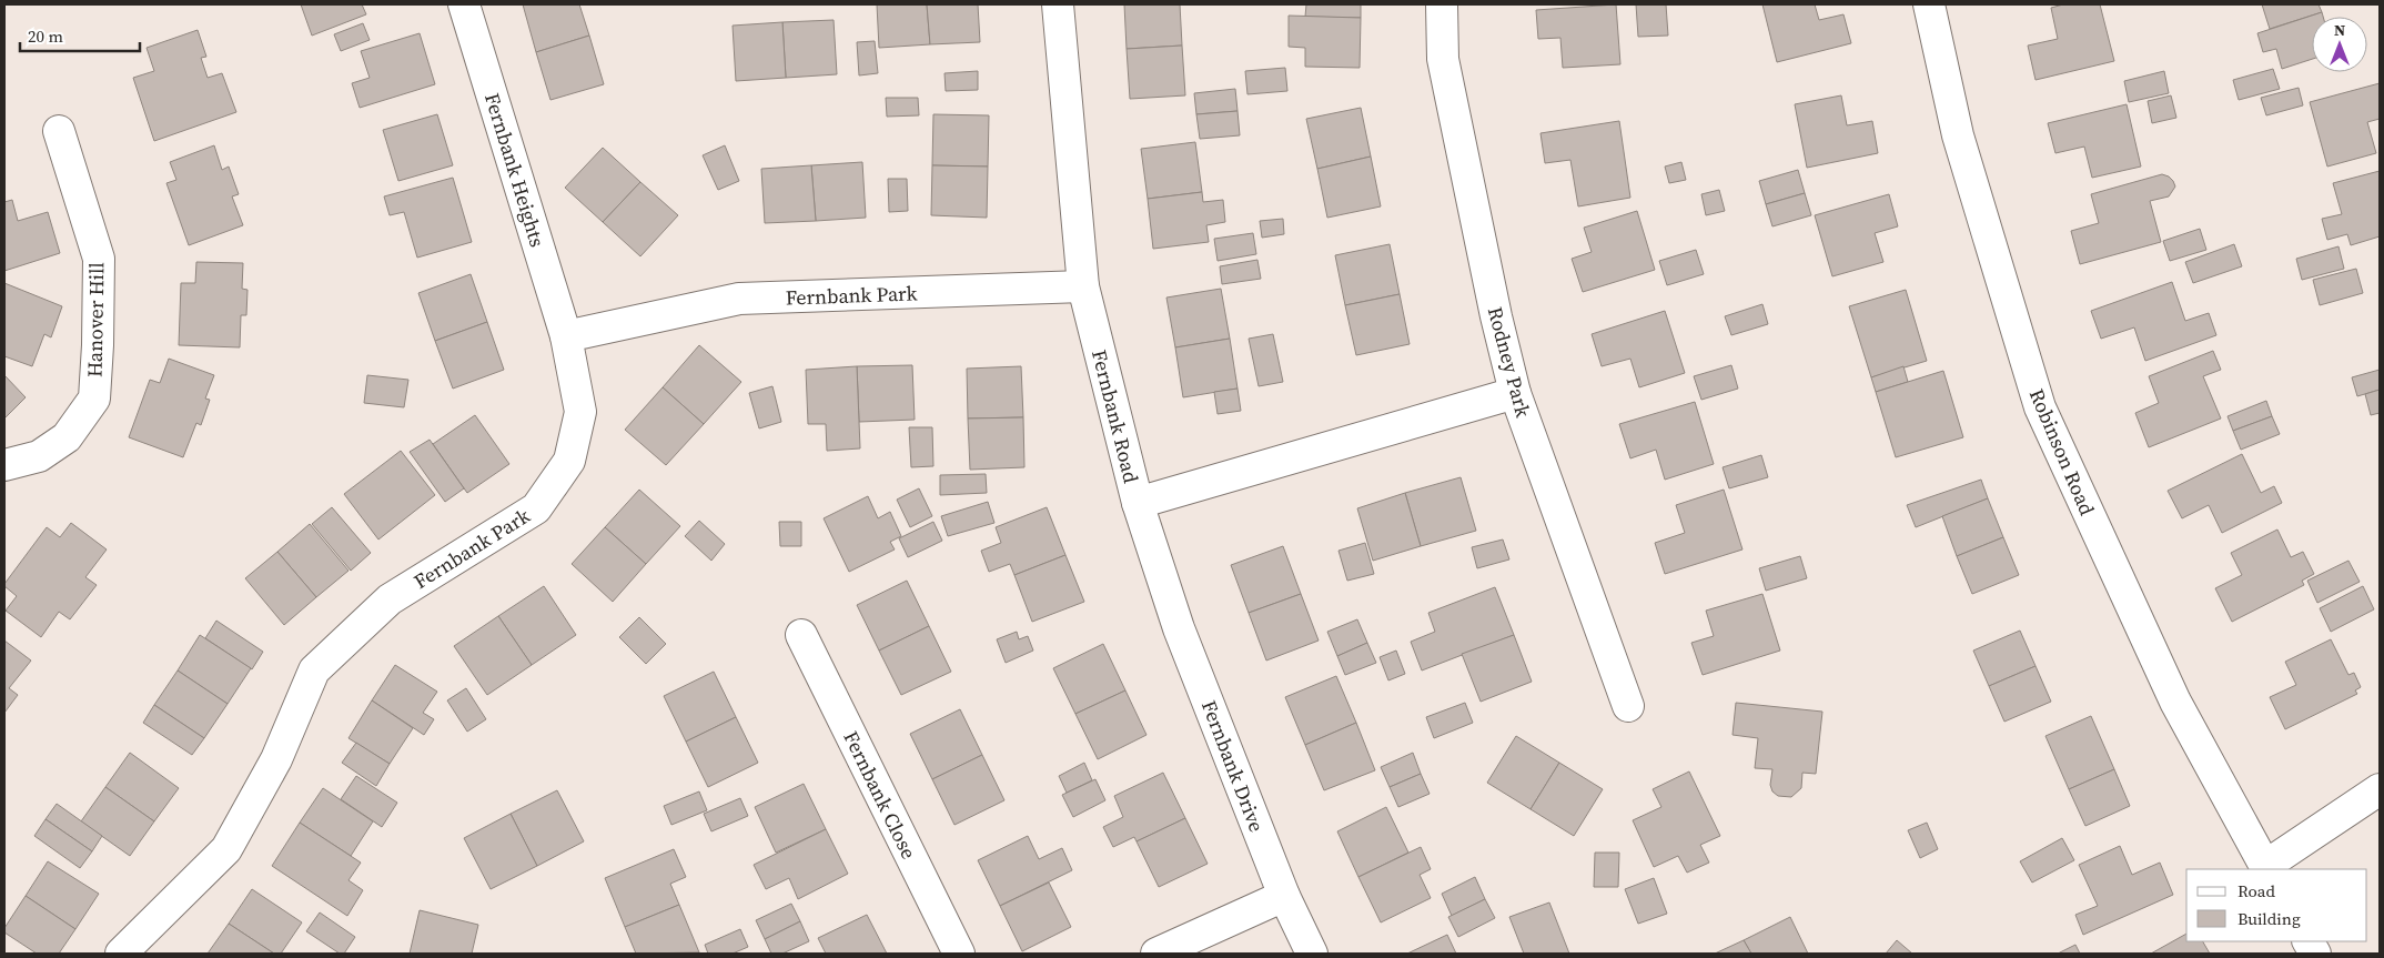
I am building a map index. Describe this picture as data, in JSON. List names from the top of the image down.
{
  "streets": {
    "street": [
      "Fernbank Heights",
      "Fernbank Park",
      "Hanover Hill",
      "Rodney Park",
      "Fernbank Road",
      "Robinson Road",
      "Fernbank Drive",
      "Fernbank Close"
    ]
  },
  "crossings": [
    ["Fernbank Heights", "Fernbank Park"],
    ["Fernbank Park", "Fernbank Road"],
    ["Rodney Park", "Fernbank Road"],
    ["Fernbank Road", "Fernbank Drive"]
  ],
  "legend": ["Road", "Building"],
  "scale_bar": "20 m",
  "north": "top"
}
